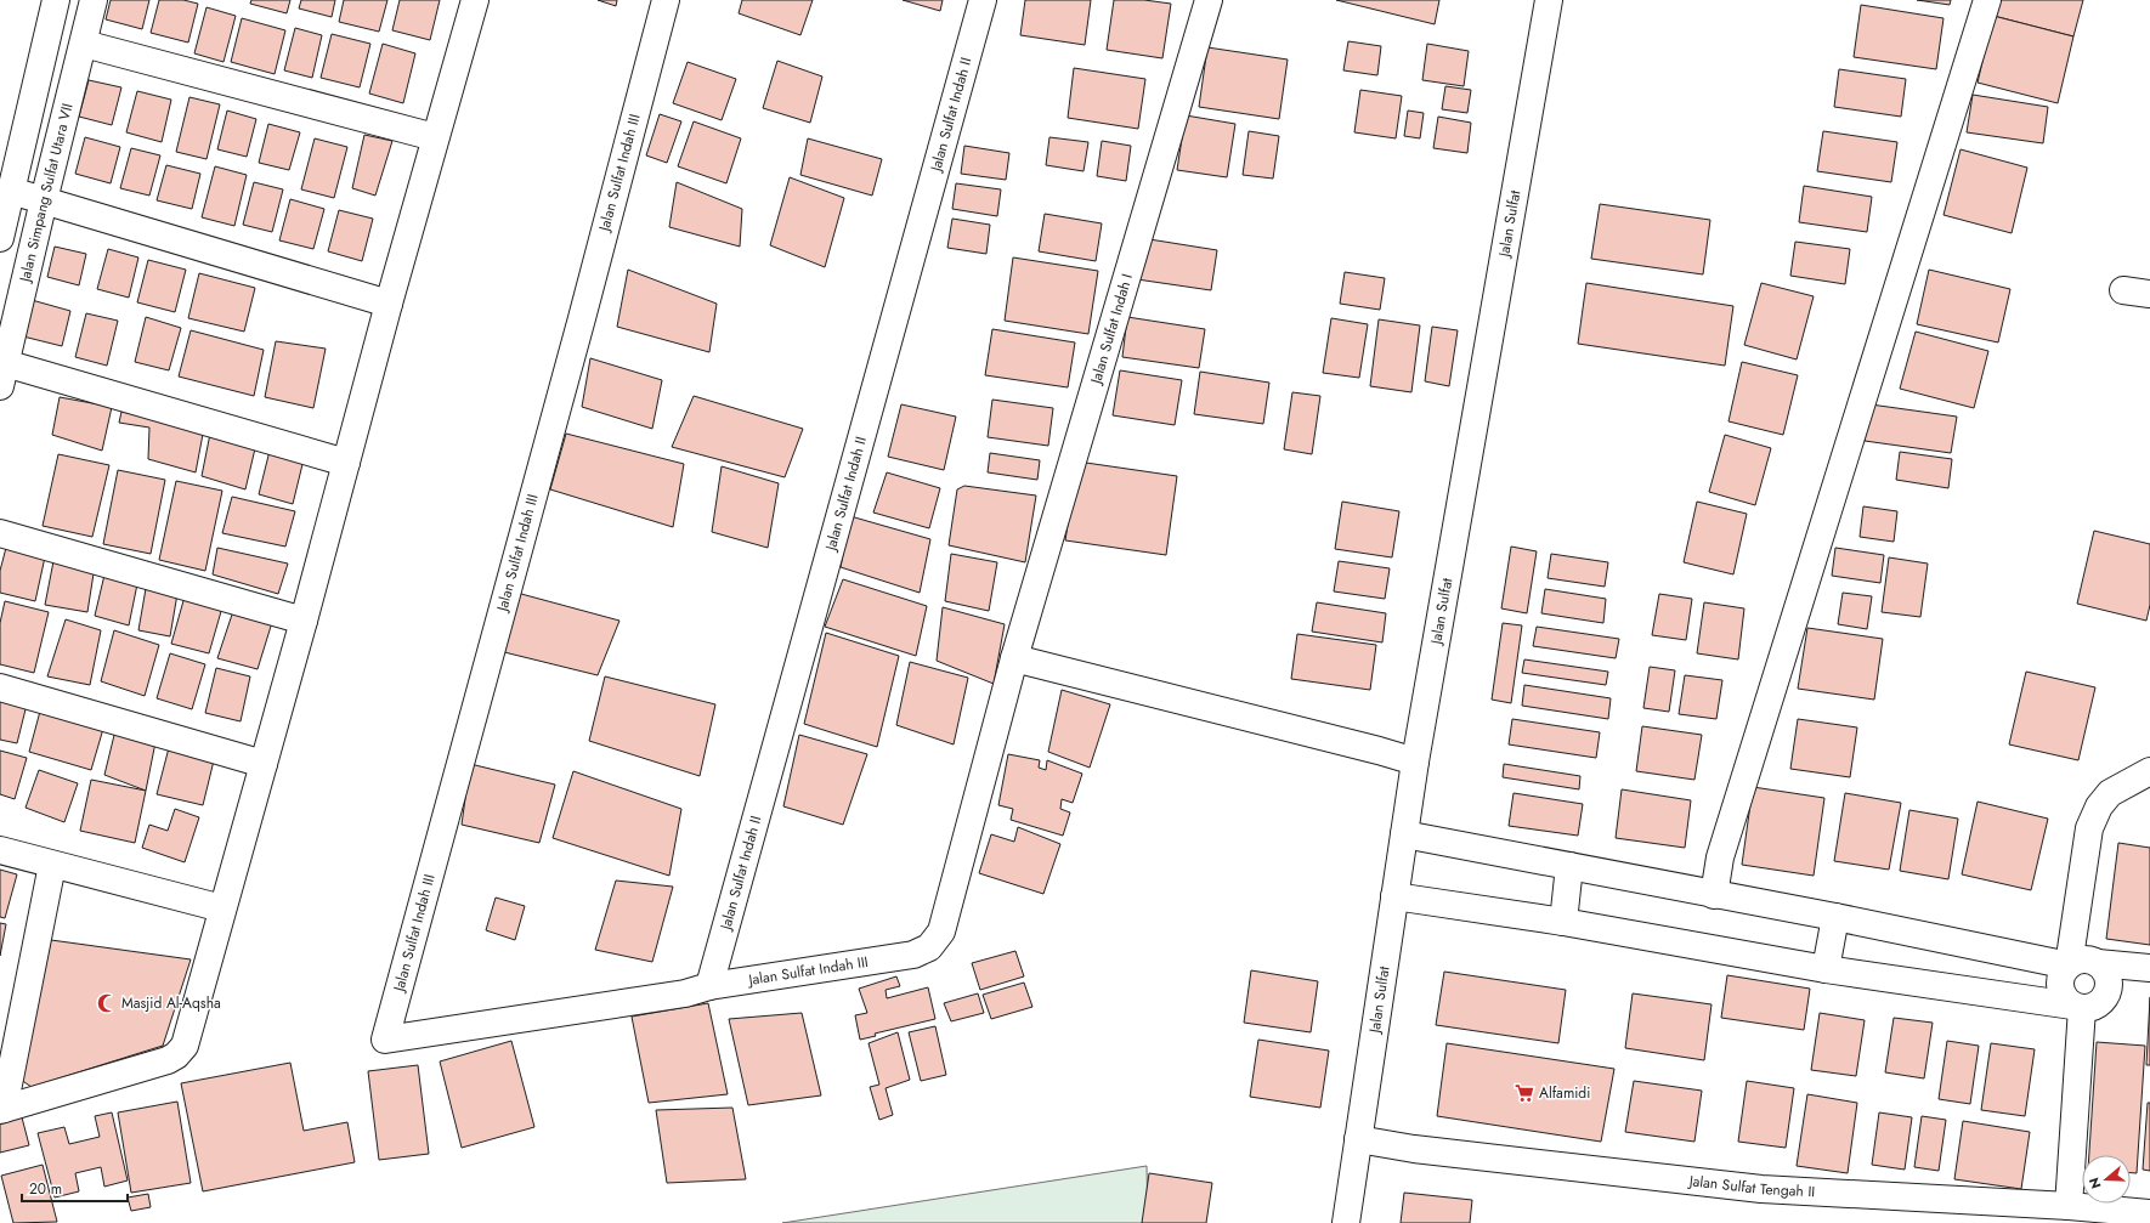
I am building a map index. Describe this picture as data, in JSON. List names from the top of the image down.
{
  "streets": {
    "street": [
      "Jalan Sulfat Indah II",
      "Jalan Sulfat Indah III",
      "Jalan Simpang Sulfat Utara VII",
      "Jalan Sulfat",
      "Jalan Sulfat Indah I",
      "Jalan Sulfat Tengah II"
    ]
  },
  "crossings": [
    ["Jalan Sulfat Indah II", "Jalan Sulfat Indah III"],
    ["Jalan Sulfat Indah III", "Jalan Sulfat Indah I"],
    ["Jalan Sulfat", "Jalan Sulfat Tengah II"]
  ],
  "places": {
    "mosque": ["Masjid Al-Aqsha"],
    "supermarket": ["Alfamidi"]
  },
  "scale_bar": "20 m",
  "north": "left"
}
